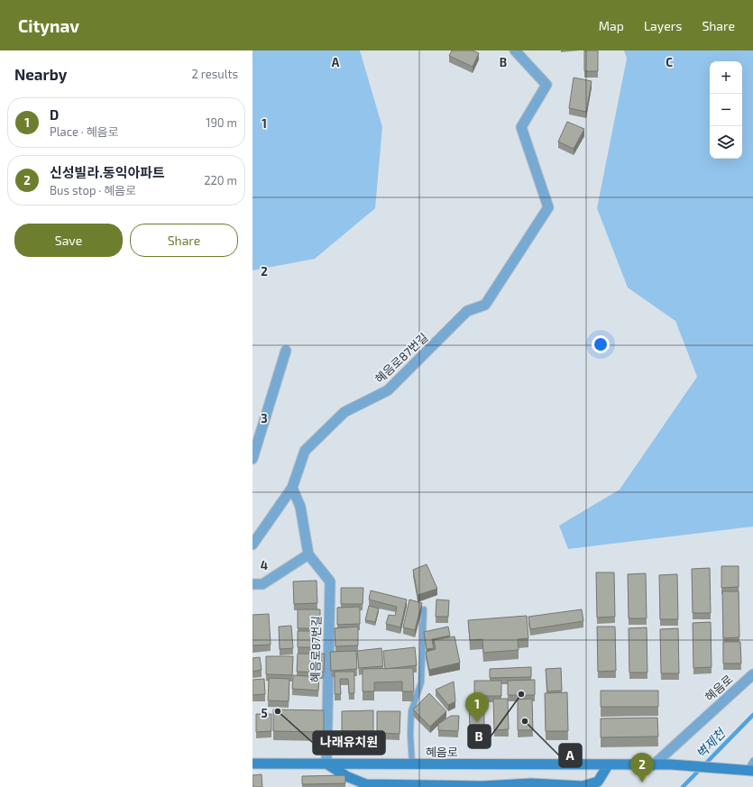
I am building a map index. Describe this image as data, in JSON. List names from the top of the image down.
{
  "streets": {
    "main road": ["혜음로"],
    "street": ["혜음로87번길"]
  },
  "crossings": [
    ["혜음로87번길", "혜음로"]
  ],
  "water": ["벽제천"],
  "places": ["B", "나래유치원", "A"],
  "page": {
    "header": "Citynav",
    "nav": ["Map", "Layers", "Share"],
    "heading": ["Nearby", "2 results"],
    "map_buttons": ["+", "−"],
    "list": [
      {
        "mark": "1",
        "name": "D",
        "note": "Place · 혜음로",
        "value": "190 m"
      },
      {
        "mark": "2",
        "name": "신성빌라.동익아파트",
        "note": "Bus stop · 혜음로",
        "value": "220 m"
      }
    ],
    "buttons": ["Save", "Share"],
    "pins": ["1", "2"]
  },
  "grid": {
    "columns": ["A", "B", "C"],
    "rows": [
      "1",
      "2",
      "3",
      "4",
      "5"
    ]
  }
}
